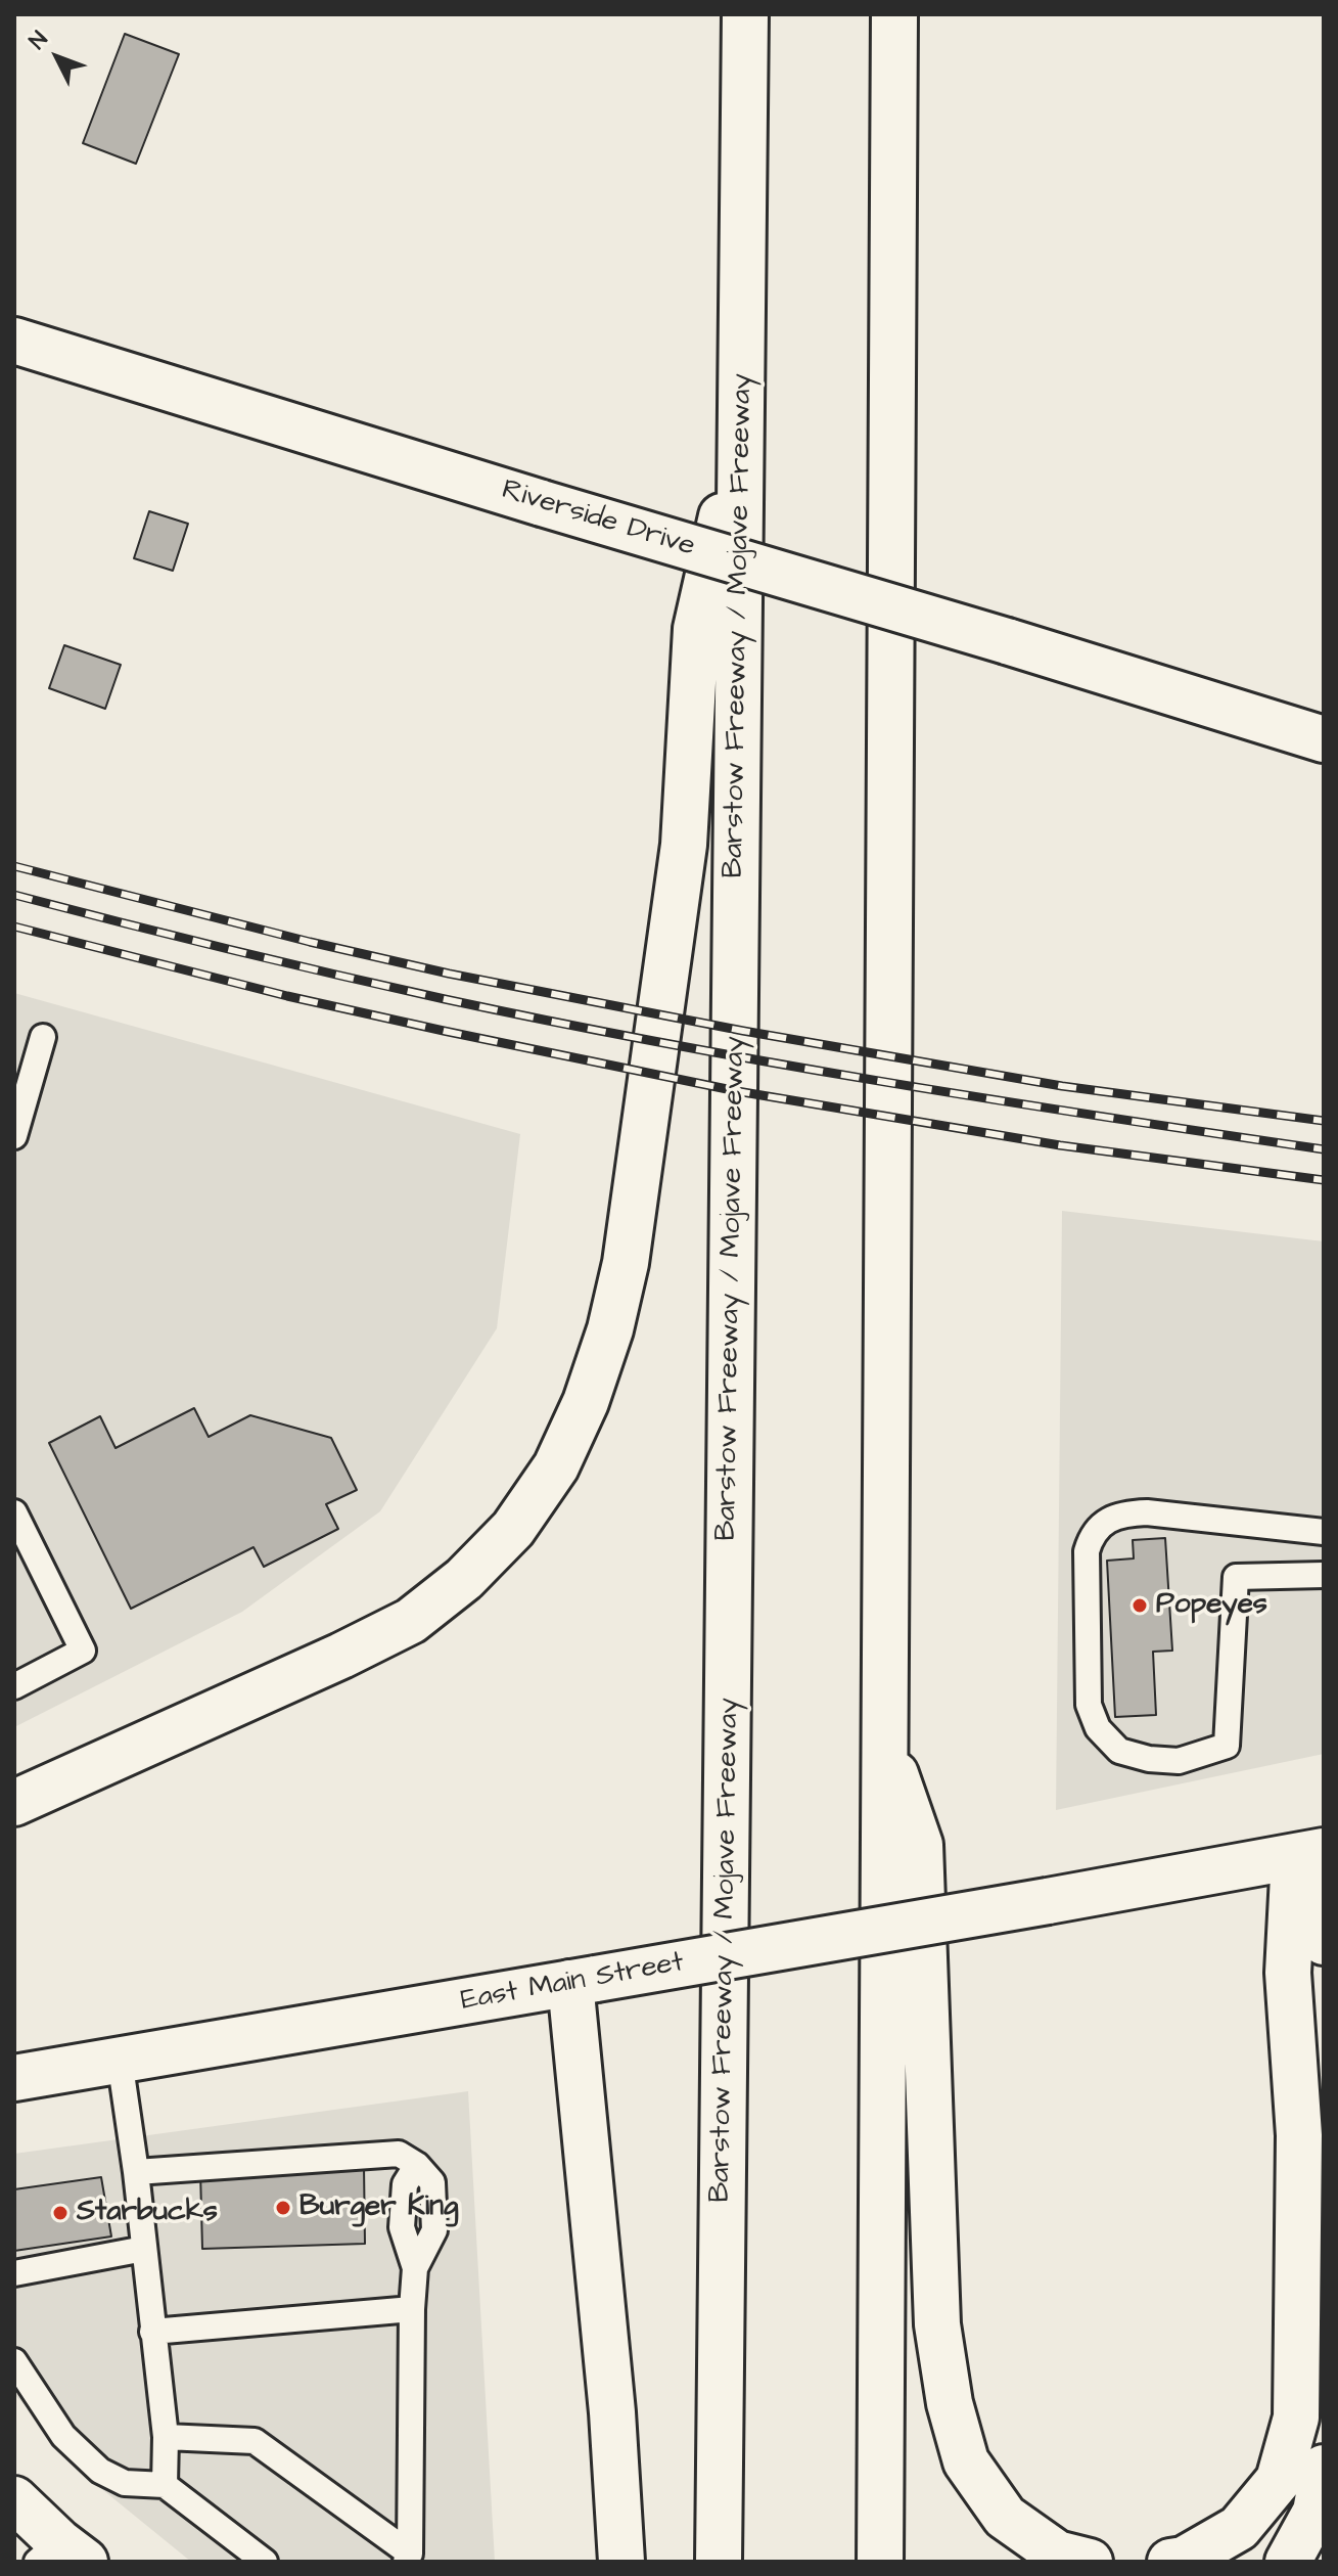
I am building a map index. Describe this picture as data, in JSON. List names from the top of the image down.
{
  "streets": {
    "main road": ["Riverside Drive", "Barstow Freeway / Mojave Freeway", "East Main Street"]
  },
  "places": ["Popeyes", "Burger King", "Starbucks"],
  "north": "top left"
}
